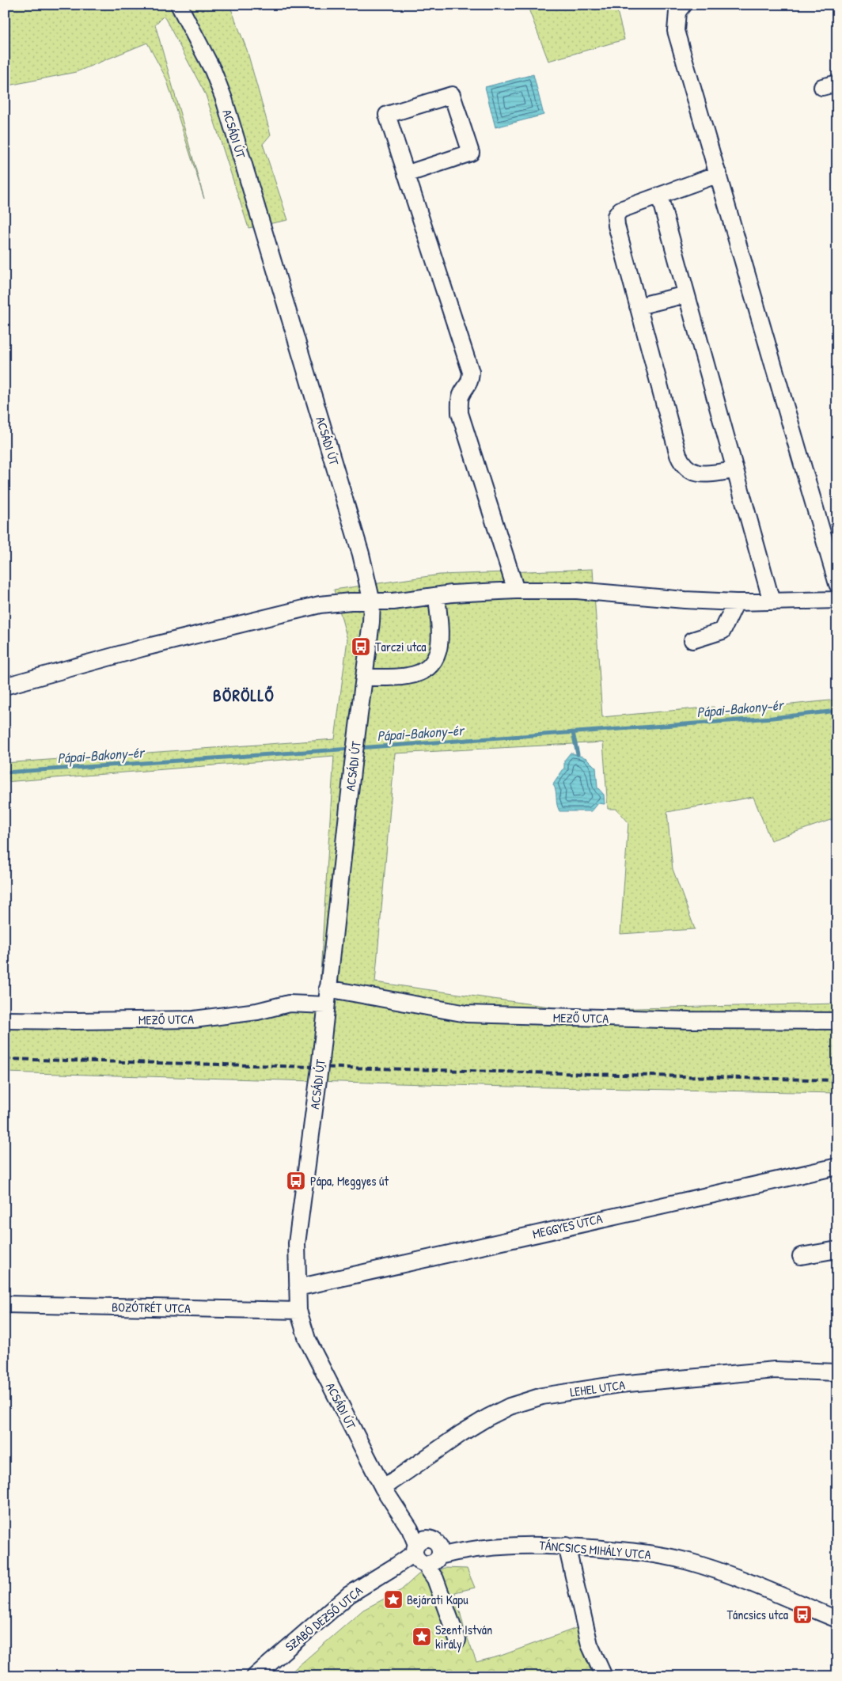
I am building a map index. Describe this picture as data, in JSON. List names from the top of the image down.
{
  "streets": {
    "street": [
      "ACSÁDI ÚT",
      "MEZŐ UTCA",
      "MEGGYES UTCA",
      "BOZÓTRÉT UTCA",
      "LEHEL UTCA",
      "TÁNCSICS MIHÁLY UTCA",
      "SZABÓ DEZSŐ UTCA"
    ]
  },
  "crossings": [
    ["ACSÁDI ÚT", "MEZŐ UTCA"],
    ["ACSÁDI ÚT", "MEGGYES UTCA"],
    ["ACSÁDI ÚT", "BOZÓTRÉT UTCA"],
    ["ACSÁDI ÚT", "LEHEL UTCA"],
    ["ACSÁDI ÚT", "TÁNCSICS MIHÁLY UTCA"],
    ["ACSÁDI ÚT", "SZABÓ DEZSŐ UTCA"],
    ["TÁNCSICS MIHÁLY UTCA", "SZABÓ DEZSŐ UTCA"]
  ],
  "districts": ["BÖRÖLLŐ"],
  "water": ["Pápai-Bakony-ér"],
  "places": {
    "bus stop": ["Tarczi utca", "Pápa, Meggyes út", "Táncsics utca"],
    "place": ["Bejárati Kapu", "Szent István király"]
  }
}
